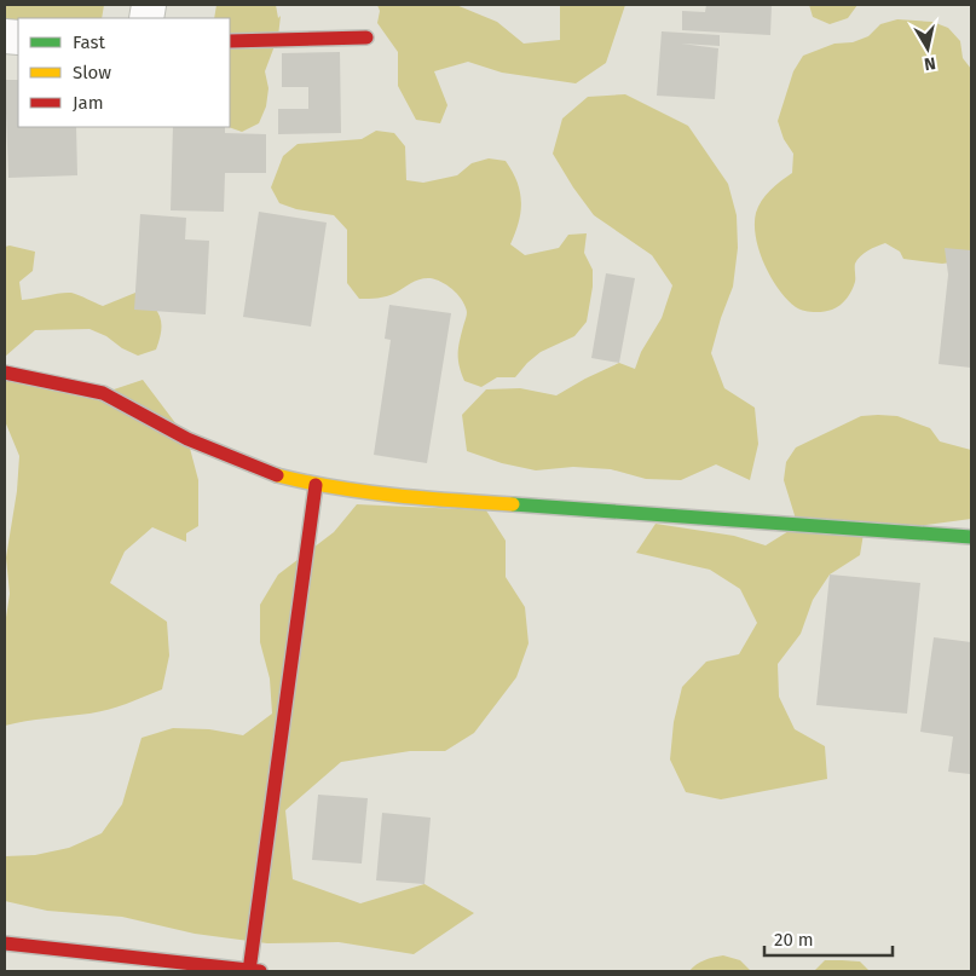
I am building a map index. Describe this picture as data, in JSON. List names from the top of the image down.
{
  "legend": ["Fast", "Slow", "Jam"],
  "scale_bar": "20 m",
  "north": "bottom"
}
